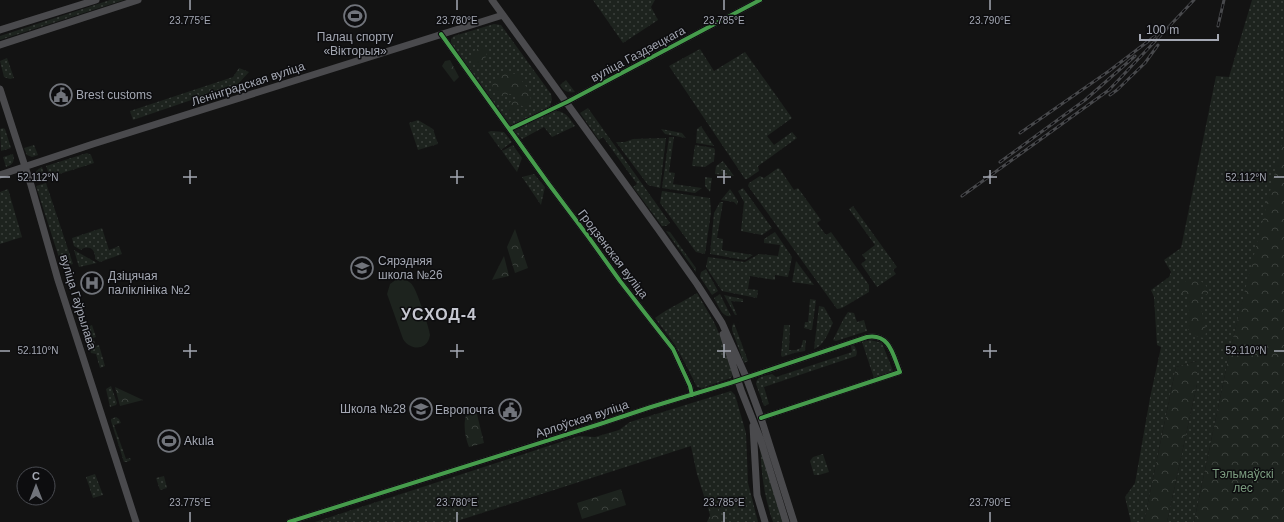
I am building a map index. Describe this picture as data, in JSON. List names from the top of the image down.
{
  "streets": {
    "main road": ["Ленінградская вуліца", "вуліца Гаўрылава"],
    "street": ["вуліца Газдзецкага", "Гродзенская вуліца", "Арлоўская вуліца"]
  },
  "crossings": [
    ["Ленінградская вуліца", "Гродзенская вуліца"],
    ["Ленінградская вуліца", "вуліца Гаўрылава"],
    ["Гродзенская вуліца", "Арлоўская вуліца"]
  ],
  "districts": ["УСХОД-4"],
  "parks": ["Тэльмаўскі лес"],
  "places": {
    "sports": ["Палац спорту «Вікторыя»", "Akula"],
    "public building": ["Brest customs", "Европочта"],
    "school or university": ["Сярэдняя школа №26", "Школа №28"],
    "hospital": ["Дзіцячая паліклініка №2"]
  },
  "scale_bar": "100 m",
  "north": "top",
  "coordinates": [
    "23.775°E",
    "23.780°E",
    "23.785°E",
    "23.790°E",
    "52.112°N",
    "52.110°N"
  ]
}
